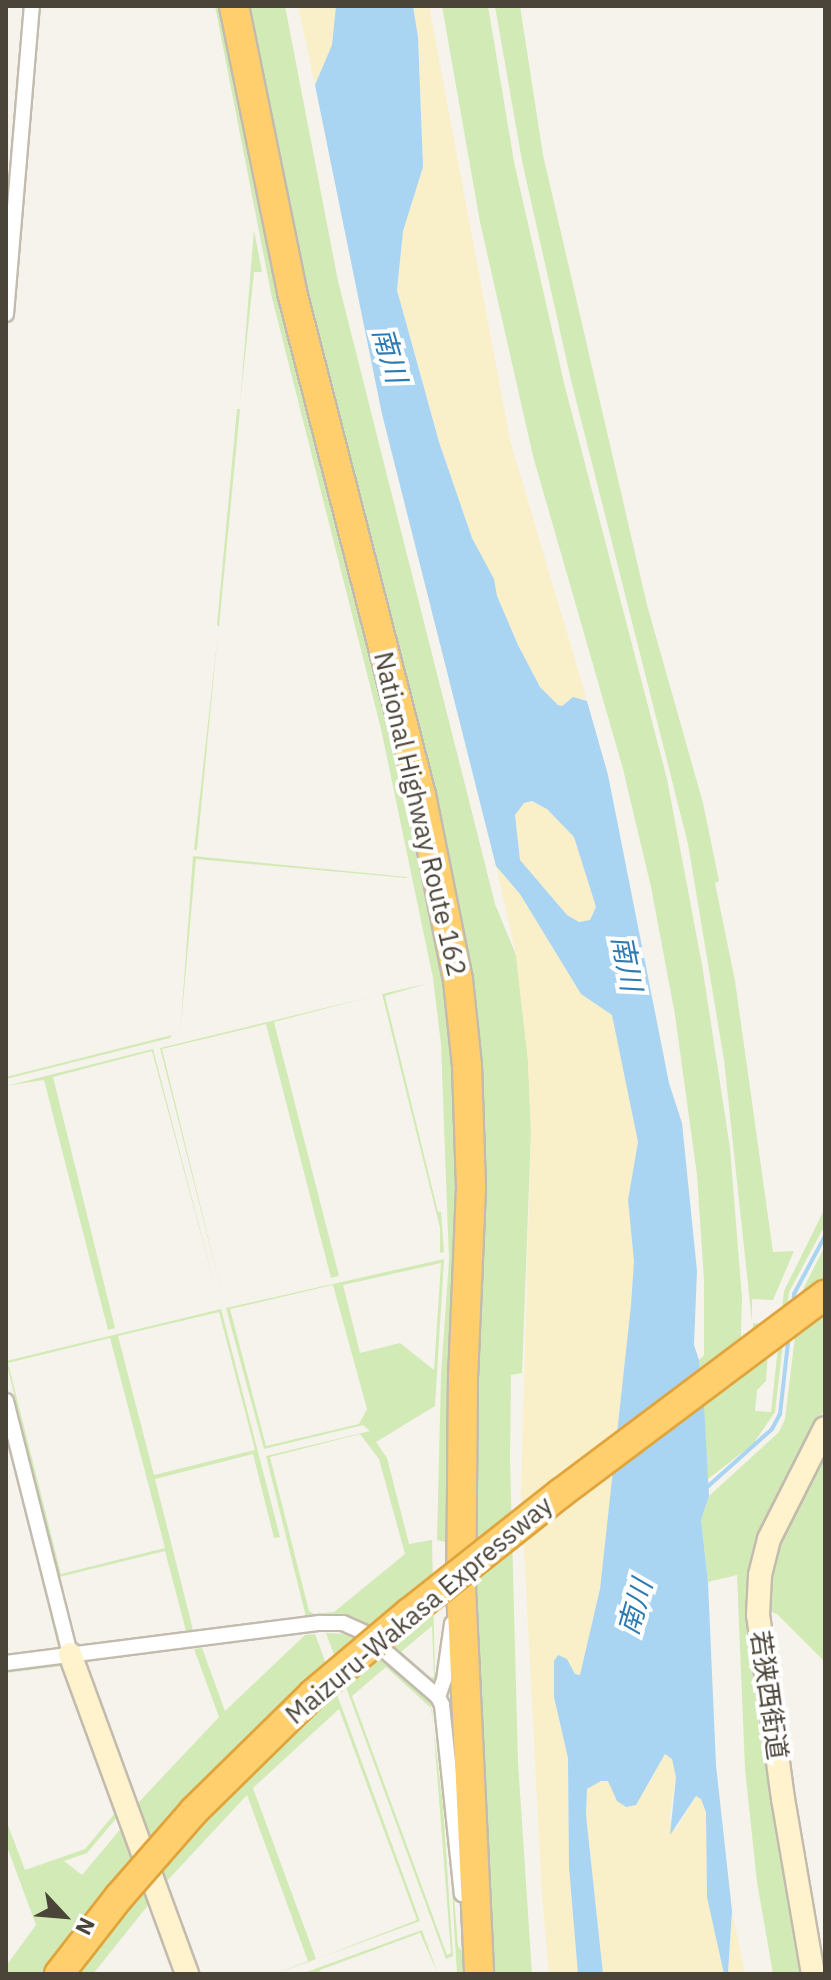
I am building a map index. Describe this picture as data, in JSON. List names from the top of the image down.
{
  "streets": {
    "highway": ["National Highway Route 162", "Maizuru-Wakasa Expressway"],
    "street": ["若狭西街道"]
  },
  "water": ["南川"],
  "north": "bottom right"
}
